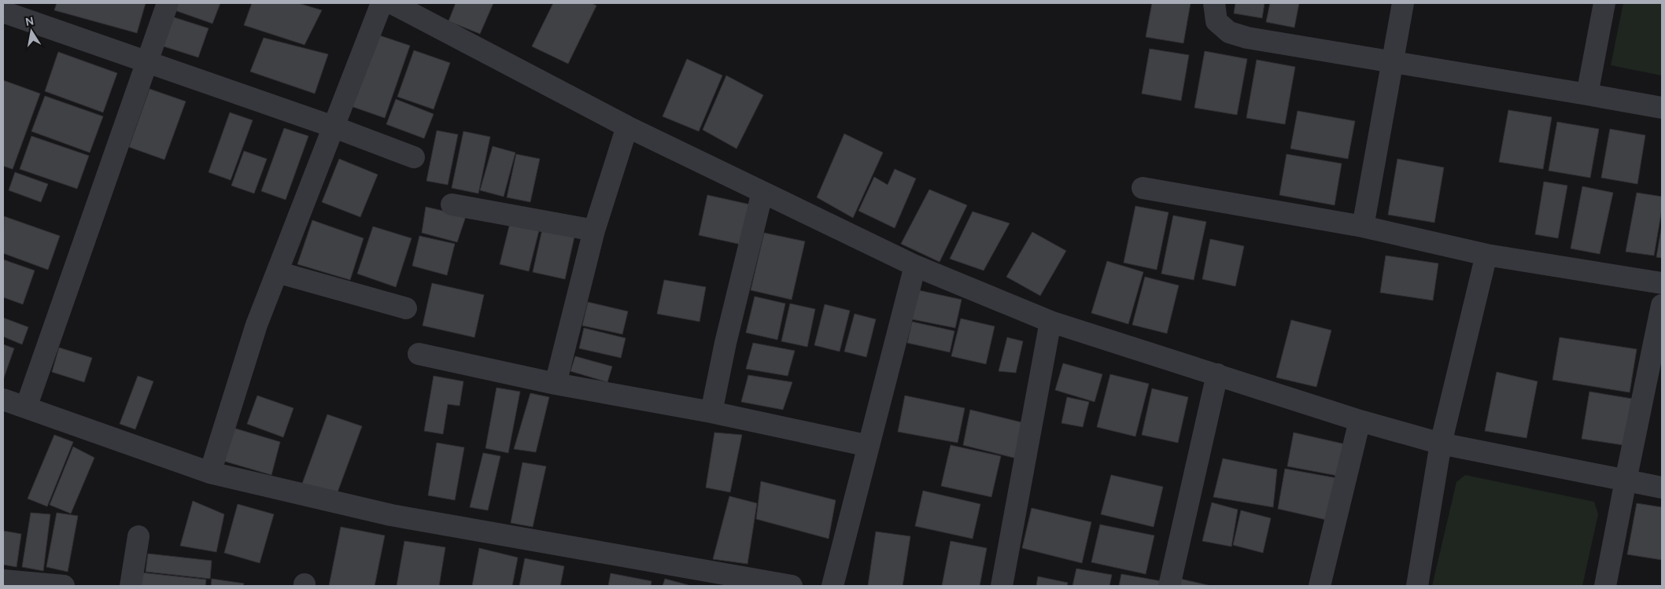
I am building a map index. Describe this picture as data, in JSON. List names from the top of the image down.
{
  "north": "top"
}
